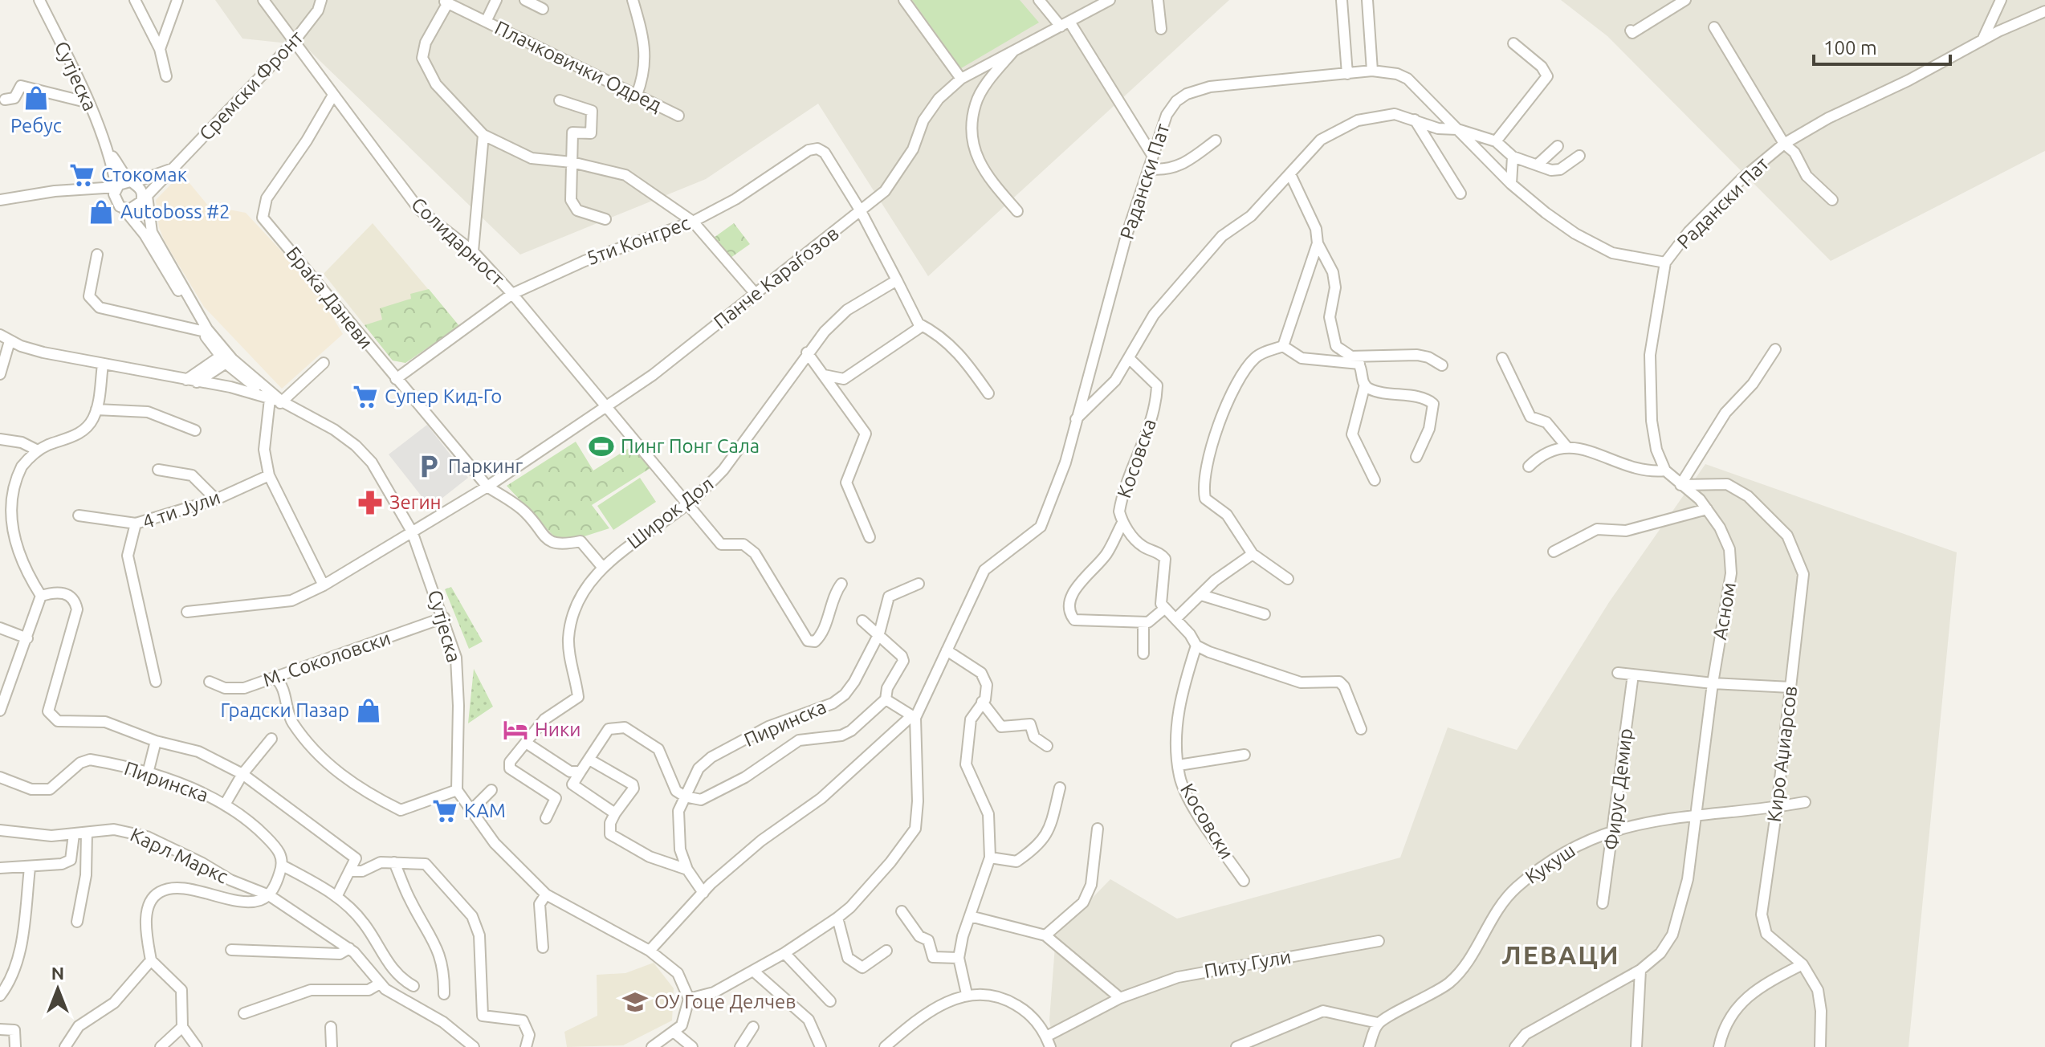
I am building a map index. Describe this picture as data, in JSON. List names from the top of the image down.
{
  "streets": {
    "street": [
      "Плачковички Одред",
      "Сутјеска",
      "Сремски Фронт",
      "Радански Пат",
      "5ти Конгрес",
      "Солидарност",
      "Панче Караѓозов",
      "Браќа Даневи",
      "Косовска",
      "4 ти Јули",
      "Широк Дол",
      "Асном",
      "М. Соколовски",
      "Пиринска",
      "Киро Аџиарсов",
      "Фирус Демир",
      "Косовски",
      "Карл Маркс",
      "Кукуш",
      "Питу Гули"
    ]
  },
  "crossings": [
    ["Сутјеска", "Сремски Фронт"],
    ["Сутјеска", "Панче Караѓозов"],
    ["Сутјеска", "М. Соколовски"],
    ["Сремски Фронт", "Солидарност"],
    ["Радански Пат", "Асном"],
    ["5ти Конгрес", "Солидарност"],
    ["5ти Конгрес", "Панче Караѓозов"],
    ["5ти Конгрес", "Браќа Даневи"],
    ["Солидарност", "Панче Караѓозов"],
    ["Солидарност", "Браќа Даневи"],
    ["Солидарност", "Широк Дол"],
    ["Панче Караѓозов", "Браќа Даневи"],
    ["Браќа Даневи", "Широк Дол"],
    ["Асном", "Киро Аџиарсов"],
    ["Асном", "Кукуш"],
    ["Киро Аџиарсов", "Кукуш"],
    ["Фирус Демир", "Кукуш"]
  ],
  "districts": ["ЛЕВАЦИ"],
  "places": {
    "shop": ["Ребус", "Autoboss #2", "Градски Пазар"],
    "supermarket": ["Стокомак", "Супер Кид-Го", "КАМ"],
    "sports": ["Пинг Понг Сала"],
    "parking": ["Паркинг"],
    "pharmacy": ["Зегин"],
    "hotel": ["Ники"],
    "school or university": ["ОУ Гоце Делчев"]
  },
  "scale_bar": "100 m",
  "north": "top"
}
